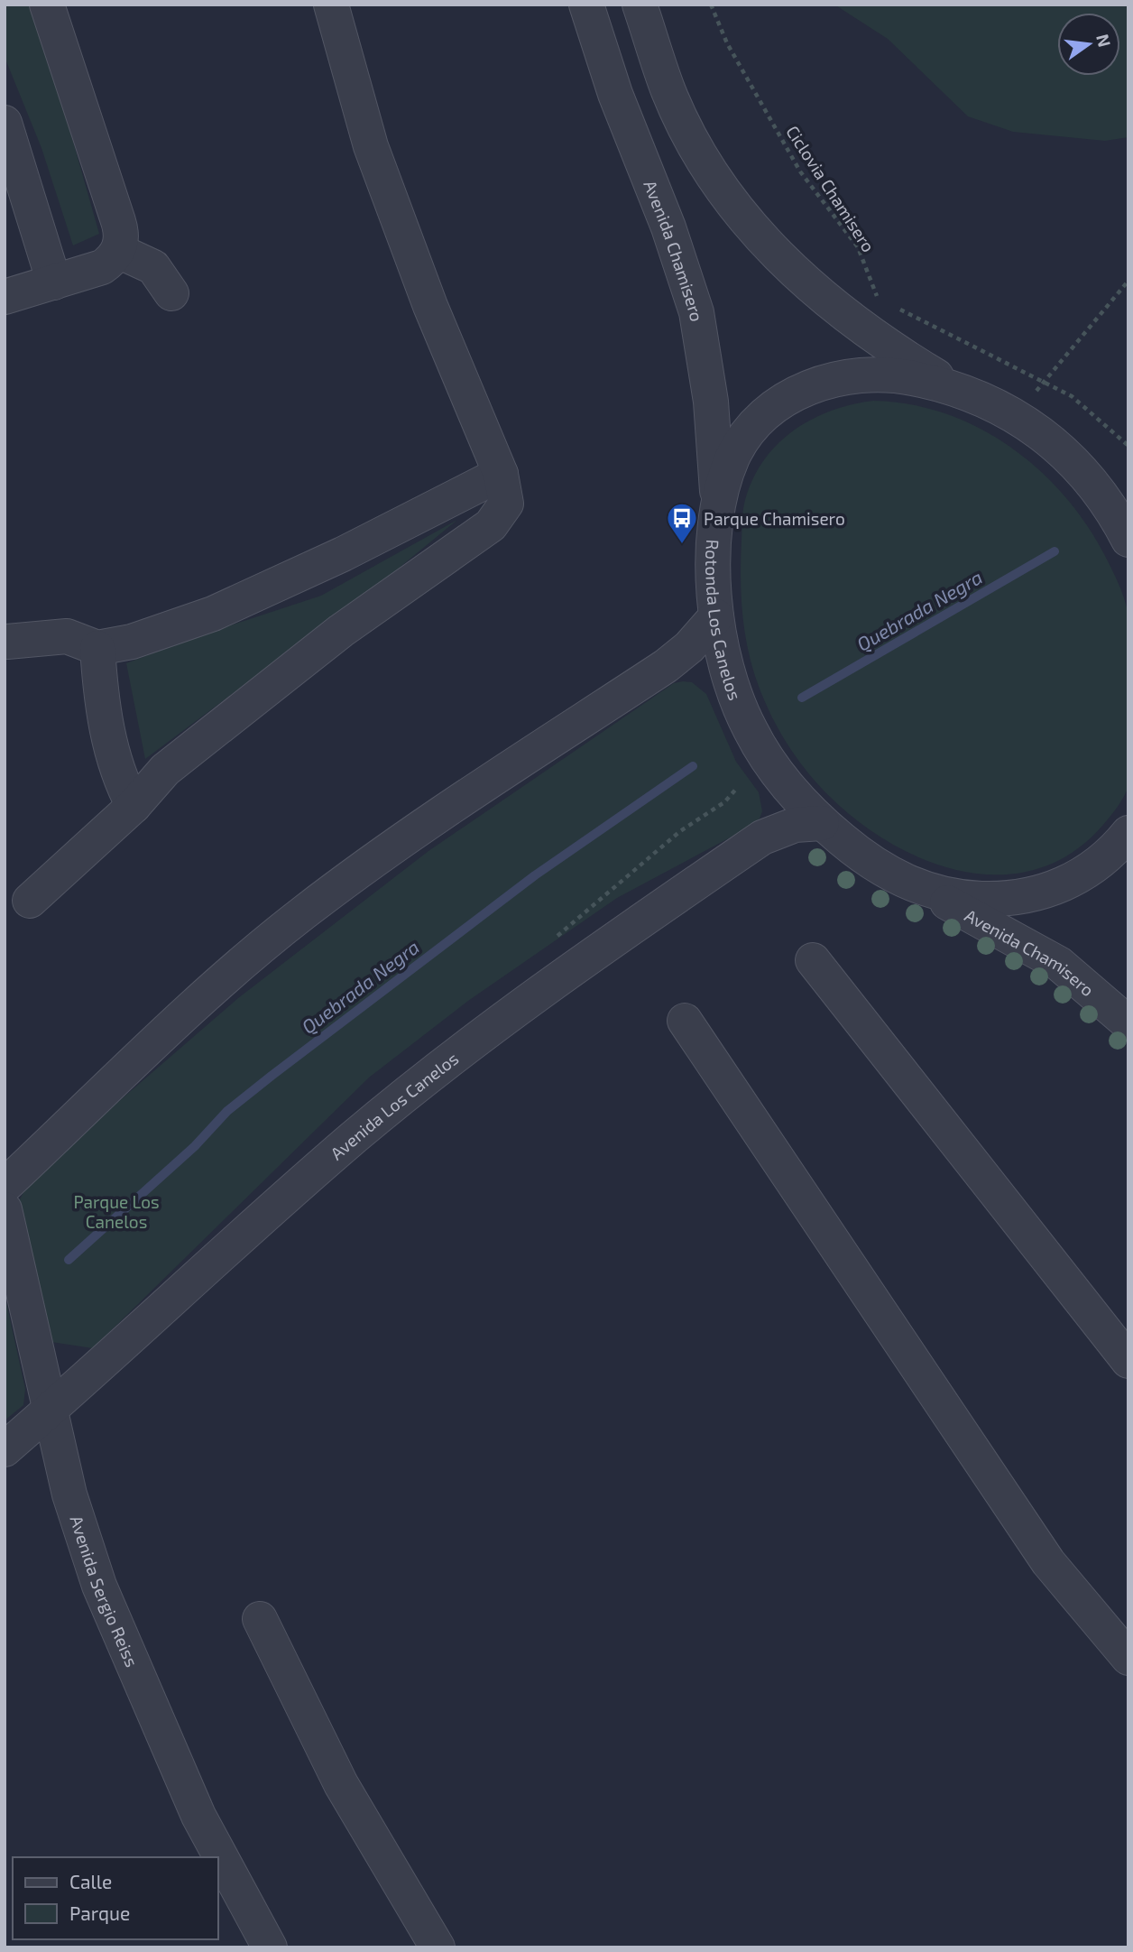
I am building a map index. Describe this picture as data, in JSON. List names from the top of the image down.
{
  "streets": {
    "street": [
      "Avenida Chamisero",
      "Rotonda Los Canelos",
      "Avenida Los Canelos",
      "Avenida Sergio Reiss"
    ],
    "path": ["Ciclovia Chamisero"]
  },
  "crossings": [
    ["Avenida Chamisero", "Rotonda Los Canelos"],
    ["Rotonda Los Canelos", "Avenida Los Canelos"],
    ["Avenida Los Canelos", "Avenida Sergio Reiss"]
  ],
  "water": ["Quebrada Negra"],
  "parks": ["Parque Los Canelos"],
  "places": {
    "bus stop": ["Parque Chamisero"]
  },
  "legend": ["Calle", "Parque"],
  "north": "right"
}
